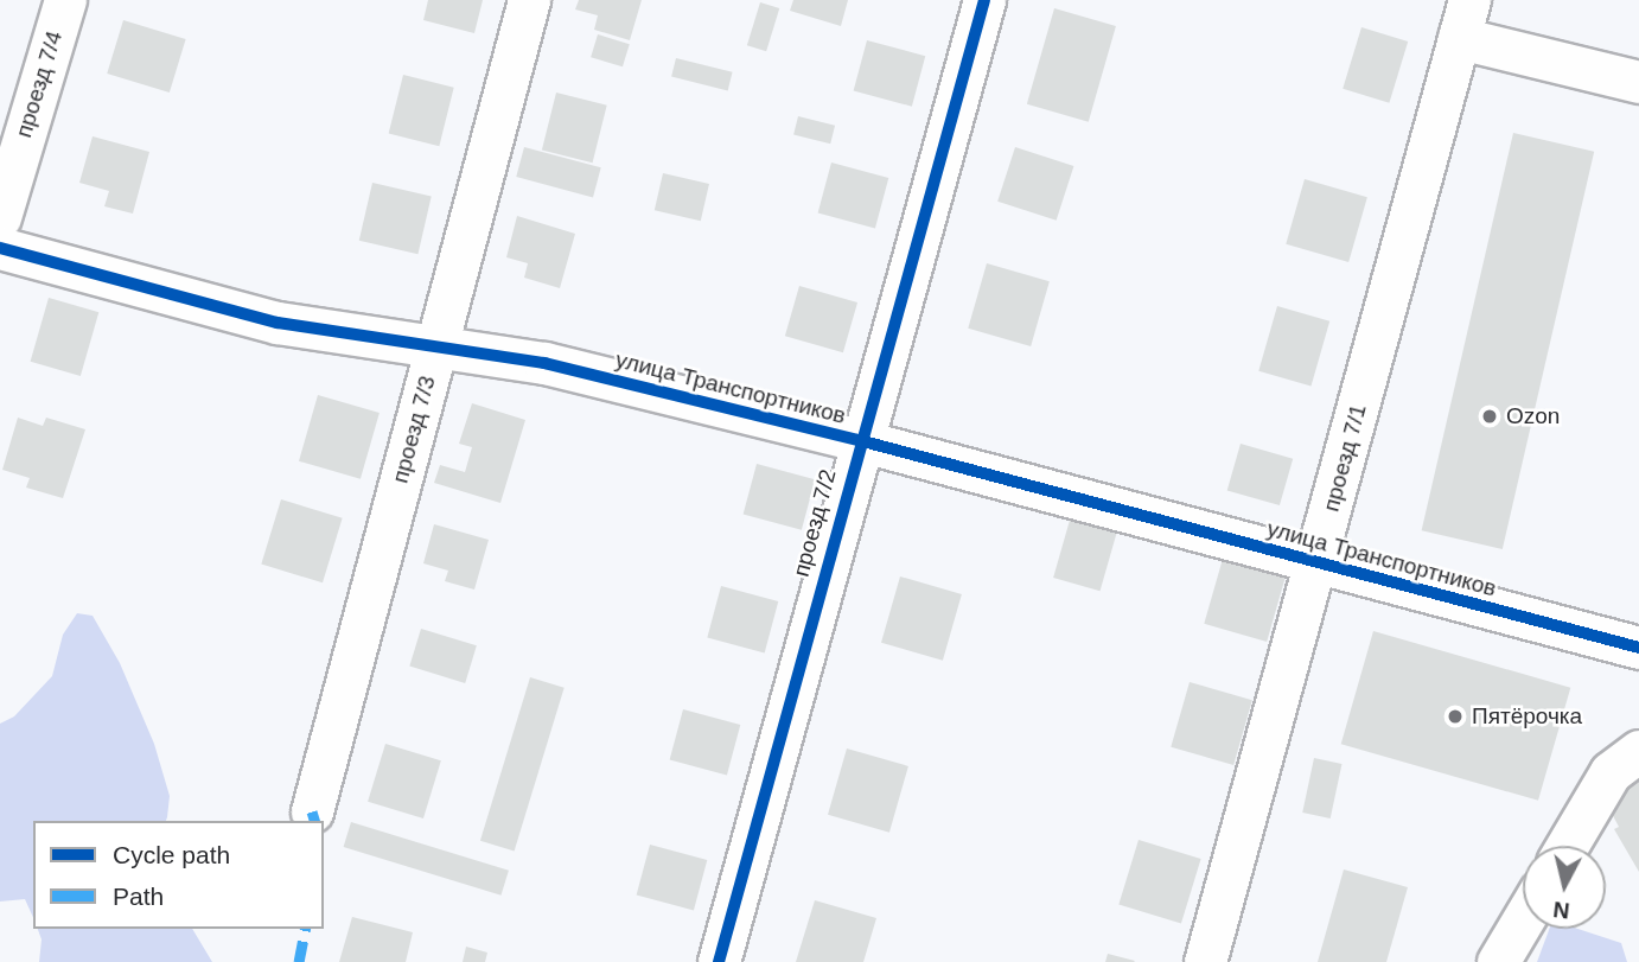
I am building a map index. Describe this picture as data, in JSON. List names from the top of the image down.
{
  "streets": {
    "street": [
      "проезд 7/4",
      "улица Транспортников",
      "проезд 7/3",
      "проезд 7/1",
      "проезд 7/2"
    ]
  },
  "crossings": [
    ["улица Транспортников", "проезд 7/3"],
    ["улица Транспортников", "проезд 7/1"],
    ["улица Транспортников", "проезд 7/2"]
  ],
  "places": ["Ozon", "Пятёрочка"],
  "legend": ["Cycle path", "Path"],
  "north": "bottom"
}
